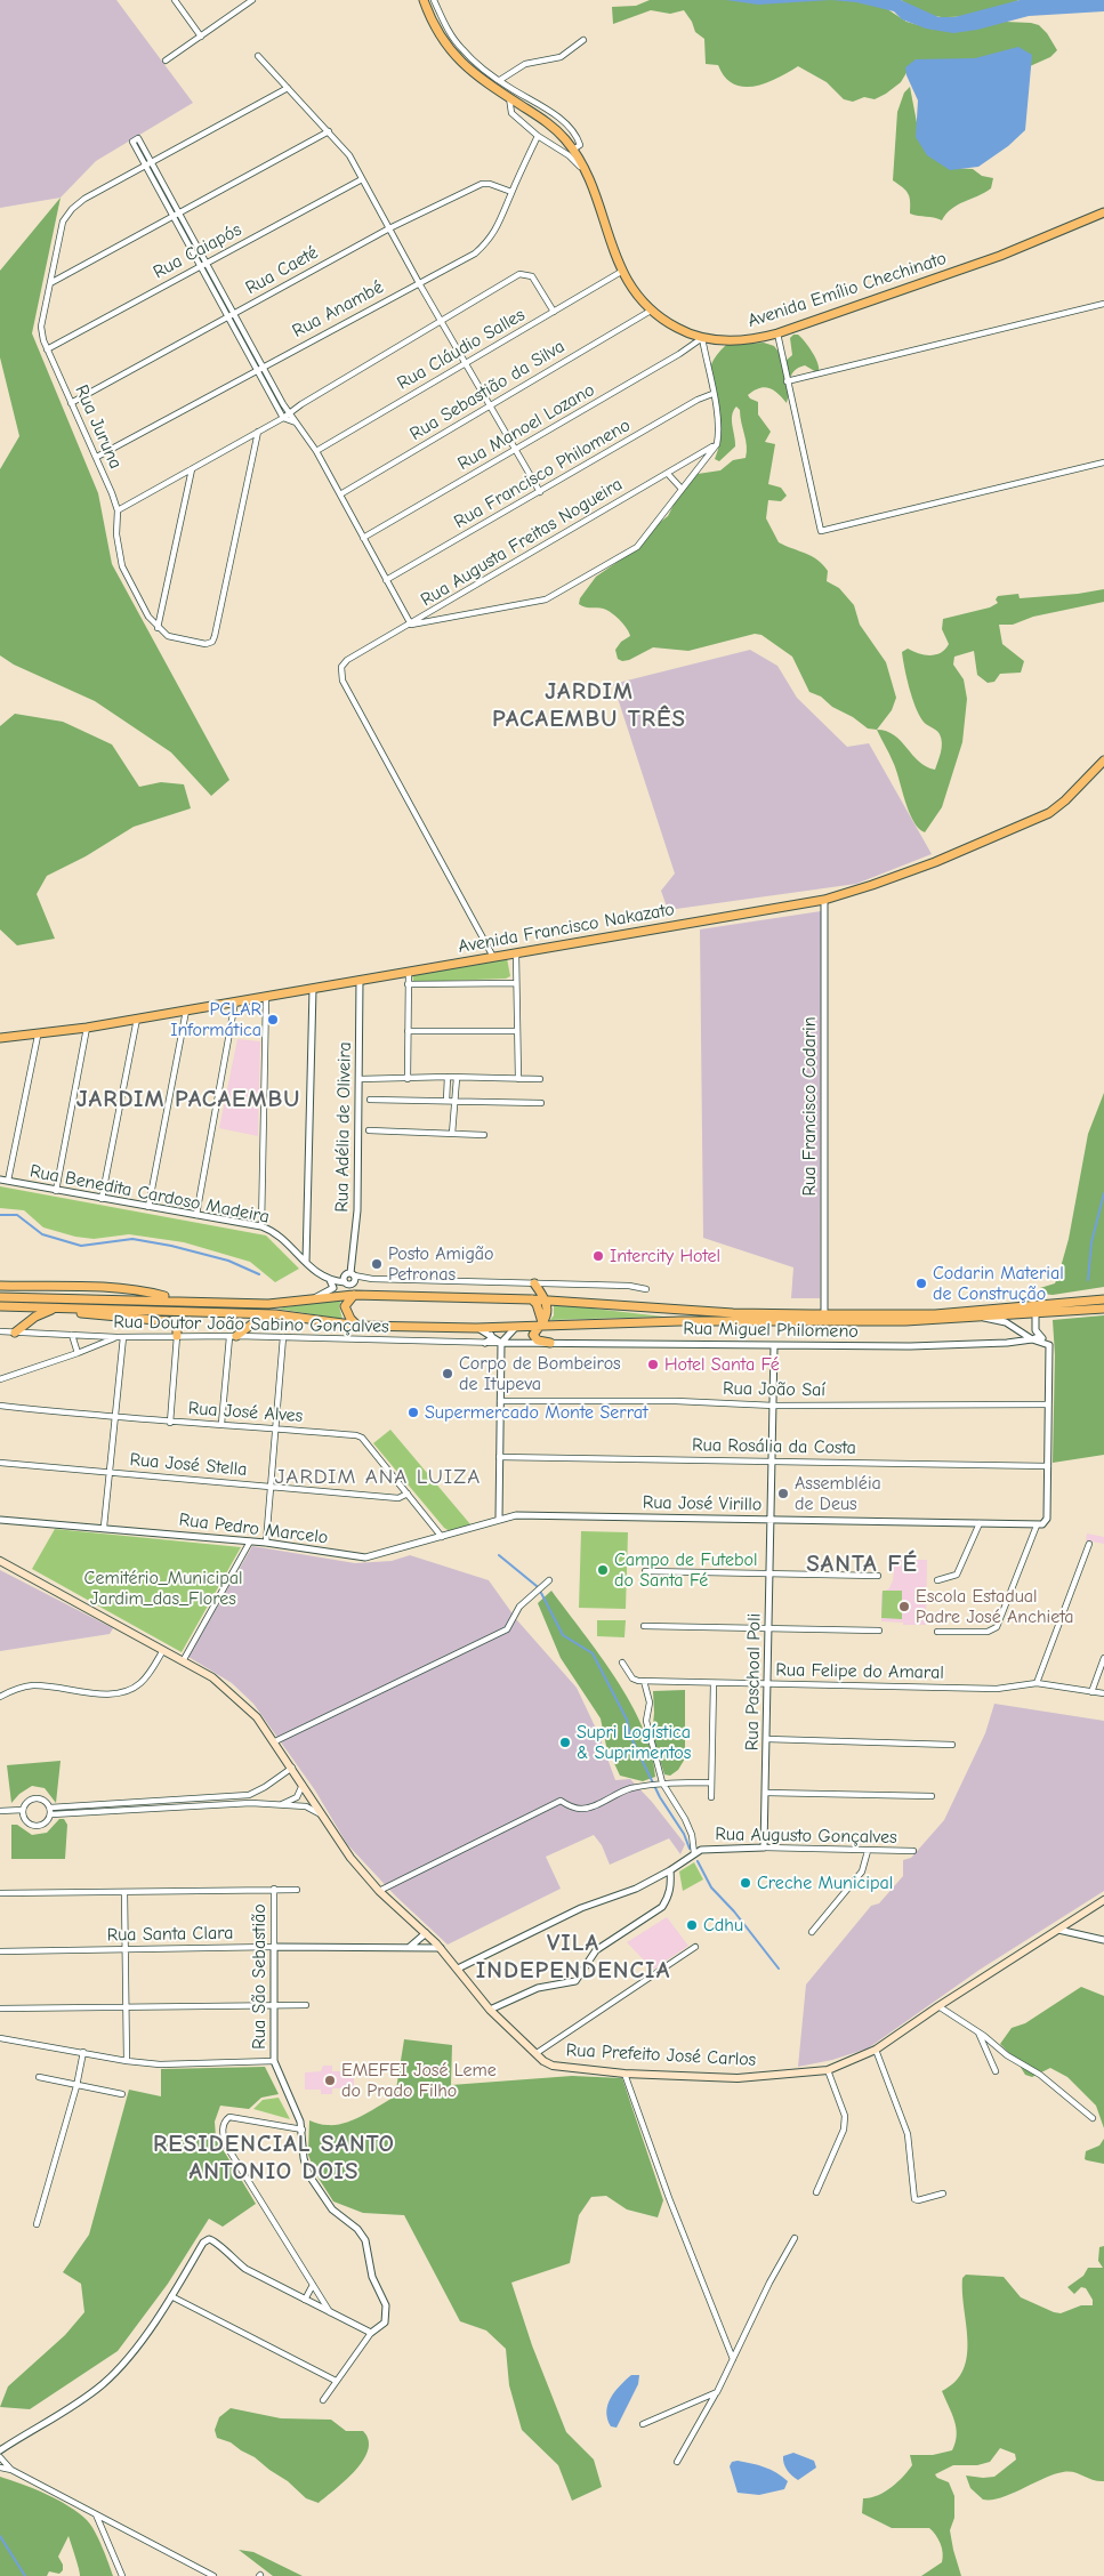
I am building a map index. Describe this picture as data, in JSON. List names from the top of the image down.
{
  "streets": {
    "main road": ["Avenida Emílio Chechinato", "Avenida Francisco Nakazato", "Rua Prefeito José Carlos"],
    "street": [
      "Rua Caiapós",
      "Rua Caeté",
      "Rua Anambé",
      "Rua Cláudio Salles",
      "Rua Sebastião da Silva",
      "Rua Juruna",
      "Rua Manoel Lozano",
      "Rua Francisco Philomeno",
      "Rua Augusta Freitas Nogueira",
      "Rua Francisco Codarin",
      "Rua Adélia de Oliveira",
      "Rua Benedita Cardoso Madeira",
      "Rua Doutor João Sabino Gonçalves",
      "Rua Miguel Philomeno",
      "Rua João Saí",
      "Rua José Alves",
      "Rua Rosália da Costa",
      "Rua José Stella",
      "Rua José Virillo",
      "Rua Pedro Marcelo",
      "Rua Felipe do Amaral",
      "Rua Paschoal Poli",
      "Rua Augusto Gonçalves",
      "Rua Santa Clara",
      "Rua São Sebastião"
    ]
  },
  "crossings": [
    ["Rua Caiapós", "Rua Juruna"],
    ["Rua Caeté", "Rua Anambé"],
    ["Rua Caeté", "Rua Juruna"],
    ["Avenida Emílio Chechinato", "Rua Cláudio Salles"],
    ["Avenida Emílio Chechinato", "Rua Sebastião da Silva"],
    ["Avenida Emílio Chechinato", "Rua Manoel Lozano"],
    ["Rua Anambé", "Rua Juruna"],
    ["Rua Augusta Freitas Nogueira", "Avenida Francisco Nakazato"],
    ["Avenida Francisco Nakazato", "Rua Francisco Codarin"],
    ["Avenida Francisco Nakazato", "Rua Adélia de Oliveira"],
    ["Rua Doutor João Sabino Gonçalves", "Rua Miguel Philomeno"],
    ["Rua Miguel Philomeno", "Rua Paschoal Poli"],
    ["Rua João Saí", "Rua Paschoal Poli"],
    ["Rua José Alves", "Rua José Stella"],
    ["Rua José Alves", "Rua Pedro Marcelo"],
    ["Rua Rosália da Costa", "Rua Paschoal Poli"],
    ["Rua José Virillo", "Rua Pedro Marcelo"],
    ["Rua José Virillo", "Rua Paschoal Poli"],
    ["Rua Felipe do Amaral", "Rua Paschoal Poli"],
    ["Rua Paschoal Poli", "Rua Augusto Gonçalves"],
    ["Rua Augusto Gonçalves", "Rua Prefeito José Carlos"],
    ["Rua Santa Clara", "Rua São Sebastião"],
    ["Rua Santa Clara", "Rua Prefeito José Carlos"]
  ],
  "districts": [
    "JARDIM PACAEMBU TRÊS",
    "JARDIM PACAEMBU",
    "JARDIM ANA LUIZA",
    "SANTA FÉ",
    "VILA INDEPENDENCIA",
    "RESIDENCIAL SANTO ANTONIO DOIS"
  ],
  "parks": ["Cemitério_Municipal Jardim_das_Flores"],
  "places": [
    "PCLAR Informática",
    "Intercity Hotel",
    "Posto Amigão Petronas",
    "Codarin Material de Construção",
    "Hotel Santa Fé",
    "Corpo de Bombeiros de Itupeva",
    "Supermercado Monte Serrat",
    "Assembléia de Deus",
    "Campo de Futebol do Santa Fé",
    "Escola Estadual Padre José Anchieta",
    "Supri Logística & Suprimentos",
    "Creche Municipal",
    "Cdhu",
    "EMEFEI José Leme do Prado Filho"
  ]
}
